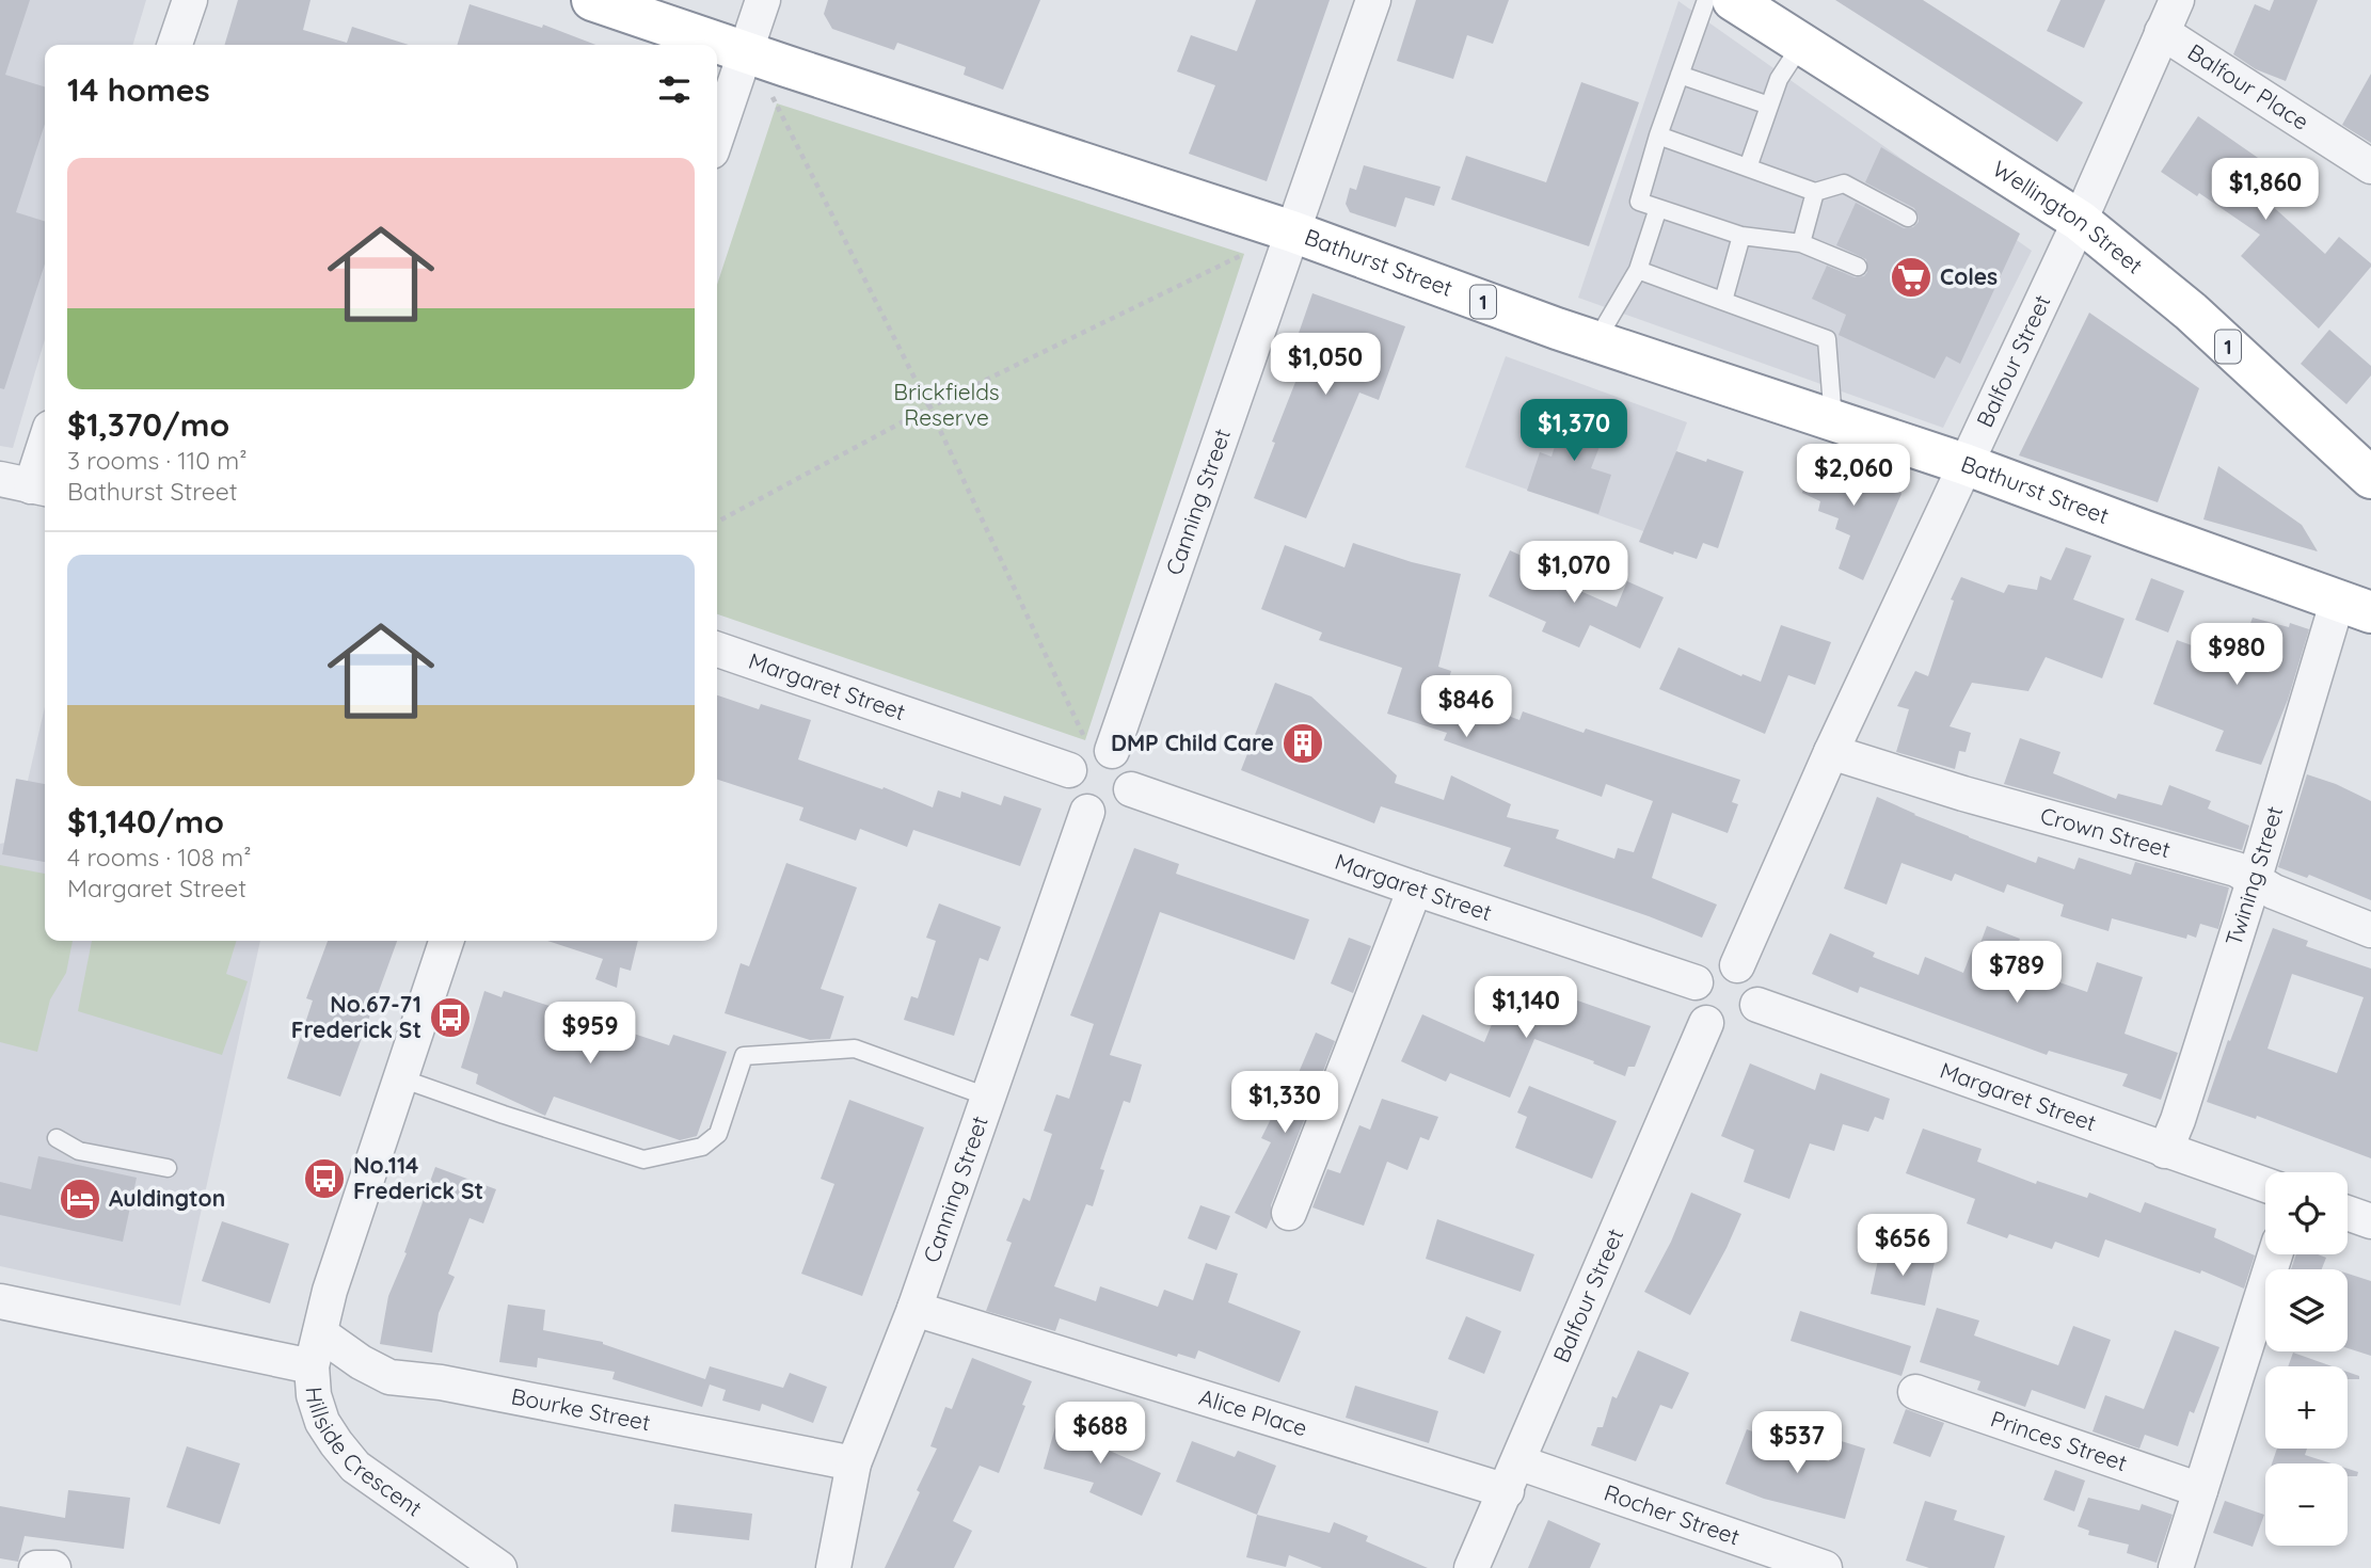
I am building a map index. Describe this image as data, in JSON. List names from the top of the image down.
{
  "streets": {
    "highway": ["Wellington Street", "Bathurst Street", "1"],
    "street": [
      "Balfour Place",
      "Balfour Street",
      "Canning Street",
      "Margaret Street",
      "Crown Street",
      "Twining Street",
      "Bourke Street",
      "Alice Place",
      "Princes Street",
      "Hillside Crescent",
      "Rocher Street"
    ]
  },
  "crossings": [
    ["Balfour Place", "Balfour Street"],
    ["Wellington Street", "Balfour Street"],
    ["Bathurst Street", "Balfour Street"],
    ["Bathurst Street", "Canning Street"],
    ["Bathurst Street", "Twining Street"],
    ["Balfour Street", "Margaret Street"],
    ["Balfour Street", "Crown Street"],
    ["Balfour Street", "Alice Place"],
    ["Balfour Street", "Rocher Street"],
    ["Canning Street", "Margaret Street"],
    ["Canning Street", "Bourke Street"],
    ["Canning Street", "Alice Place"],
    ["Margaret Street", "Twining Street"],
    ["Crown Street", "Twining Street"],
    ["Bourke Street", "Hillside Crescent"],
    ["Alice Place", "Rocher Street"]
  ],
  "parks": ["Brickfields Reserve"],
  "places": {
    "supermarket": ["Coles"],
    "building": ["DMP Child Care"],
    "bus stop": ["No.67-71 Frederick St", "No.114 Frederick St"],
    "hotel": ["Auldington"]
  },
  "page": {
    "heading": "14 homes",
    "list": [
      {
        "name": "$1,370/mo",
        "note": "3 rooms · 110 m² · Bathurst Street"
      },
      {
        "name": "$1,140/mo",
        "note": "4 rooms · 108 m² · Margaret Street"
      }
    ],
    "price": [
      "$1,860",
      "$1,050",
      "$1,370",
      "$2,060",
      "$1,070",
      "$980",
      "$846",
      "$789",
      "$1,140",
      "$959",
      "$1,330",
      "$656",
      "$688",
      "$537"
    ],
    "map_buttons": ["+", "−"]
  }
}
